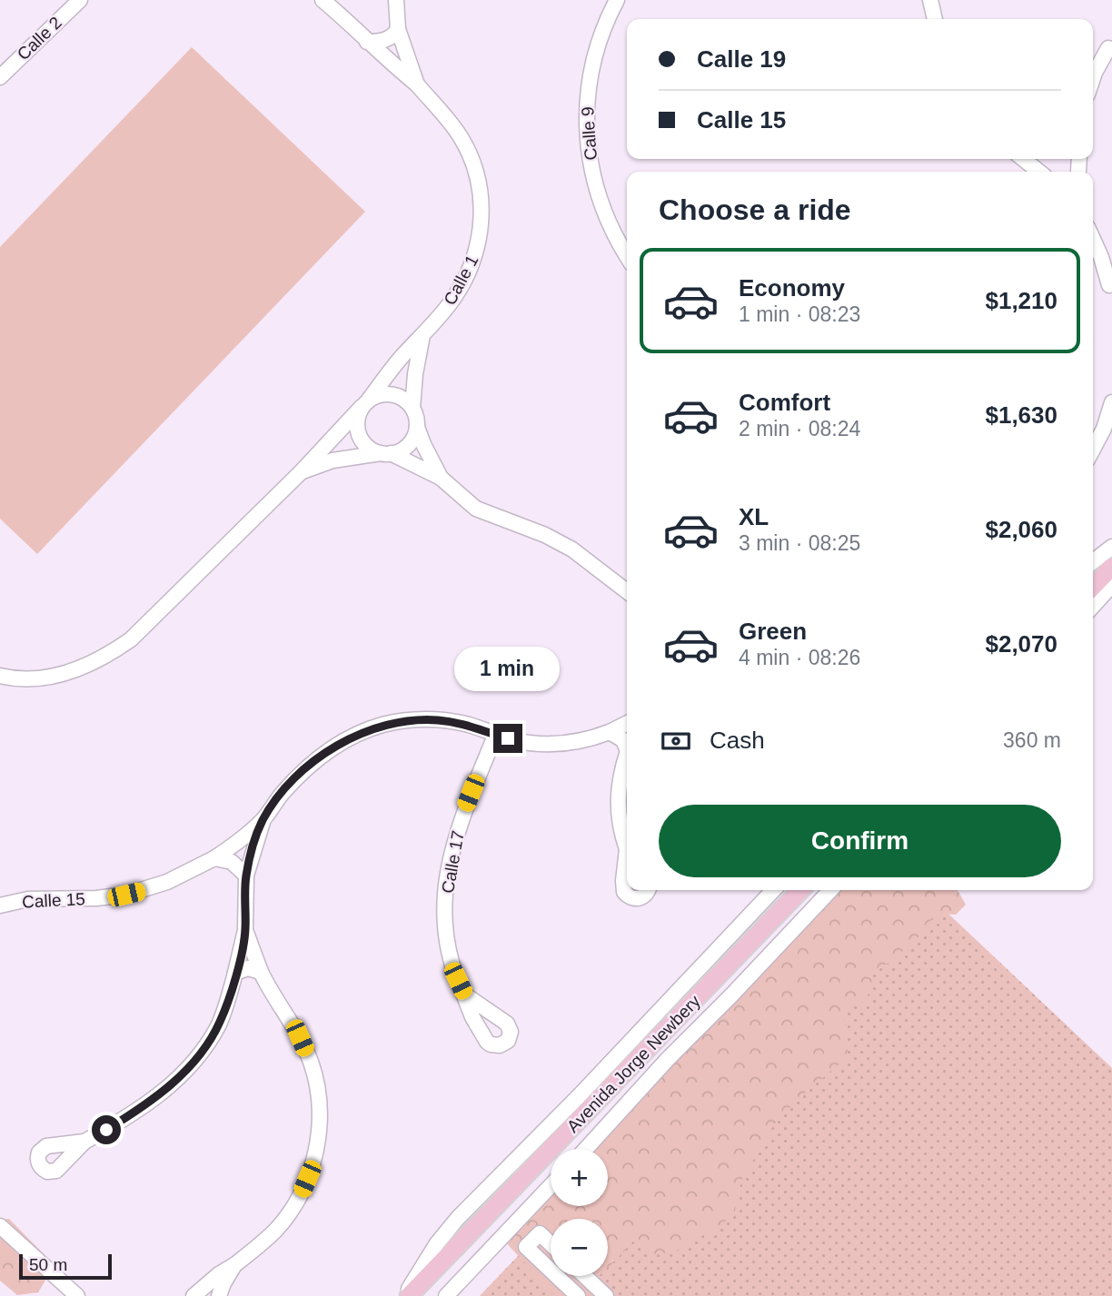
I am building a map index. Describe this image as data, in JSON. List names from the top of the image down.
{
  "streets": {
    "main road": ["Avenida Jorge Newbery"],
    "street": [
      "Calle 2",
      "Calle 9",
      "Calle 1",
      "Calle 17",
      "Calle 15"
    ]
  },
  "scale_bar": "50 m",
  "page": {
    "banner": ["Calle 19", "Calle 15"],
    "heading": "Choose a ride",
    "list": [
      {
        "name": "Economy",
        "note": "1 min · 08:23",
        "value": "$1,210"
      },
      {
        "name": "Comfort",
        "note": "2 min · 08:24",
        "value": "$1,630"
      },
      {
        "name": "XL",
        "note": "3 min · 08:25",
        "value": "$2,060"
      },
      {
        "name": "Green",
        "note": "4 min · 08:26",
        "value": "$2,070"
      }
    ],
    "bubble": "1 min",
    "pay": ["Cash", "360 m"],
    "buttons": "Confirm",
    "map_buttons": ["+", "−"],
    "scale": "50 m"
  }
}
